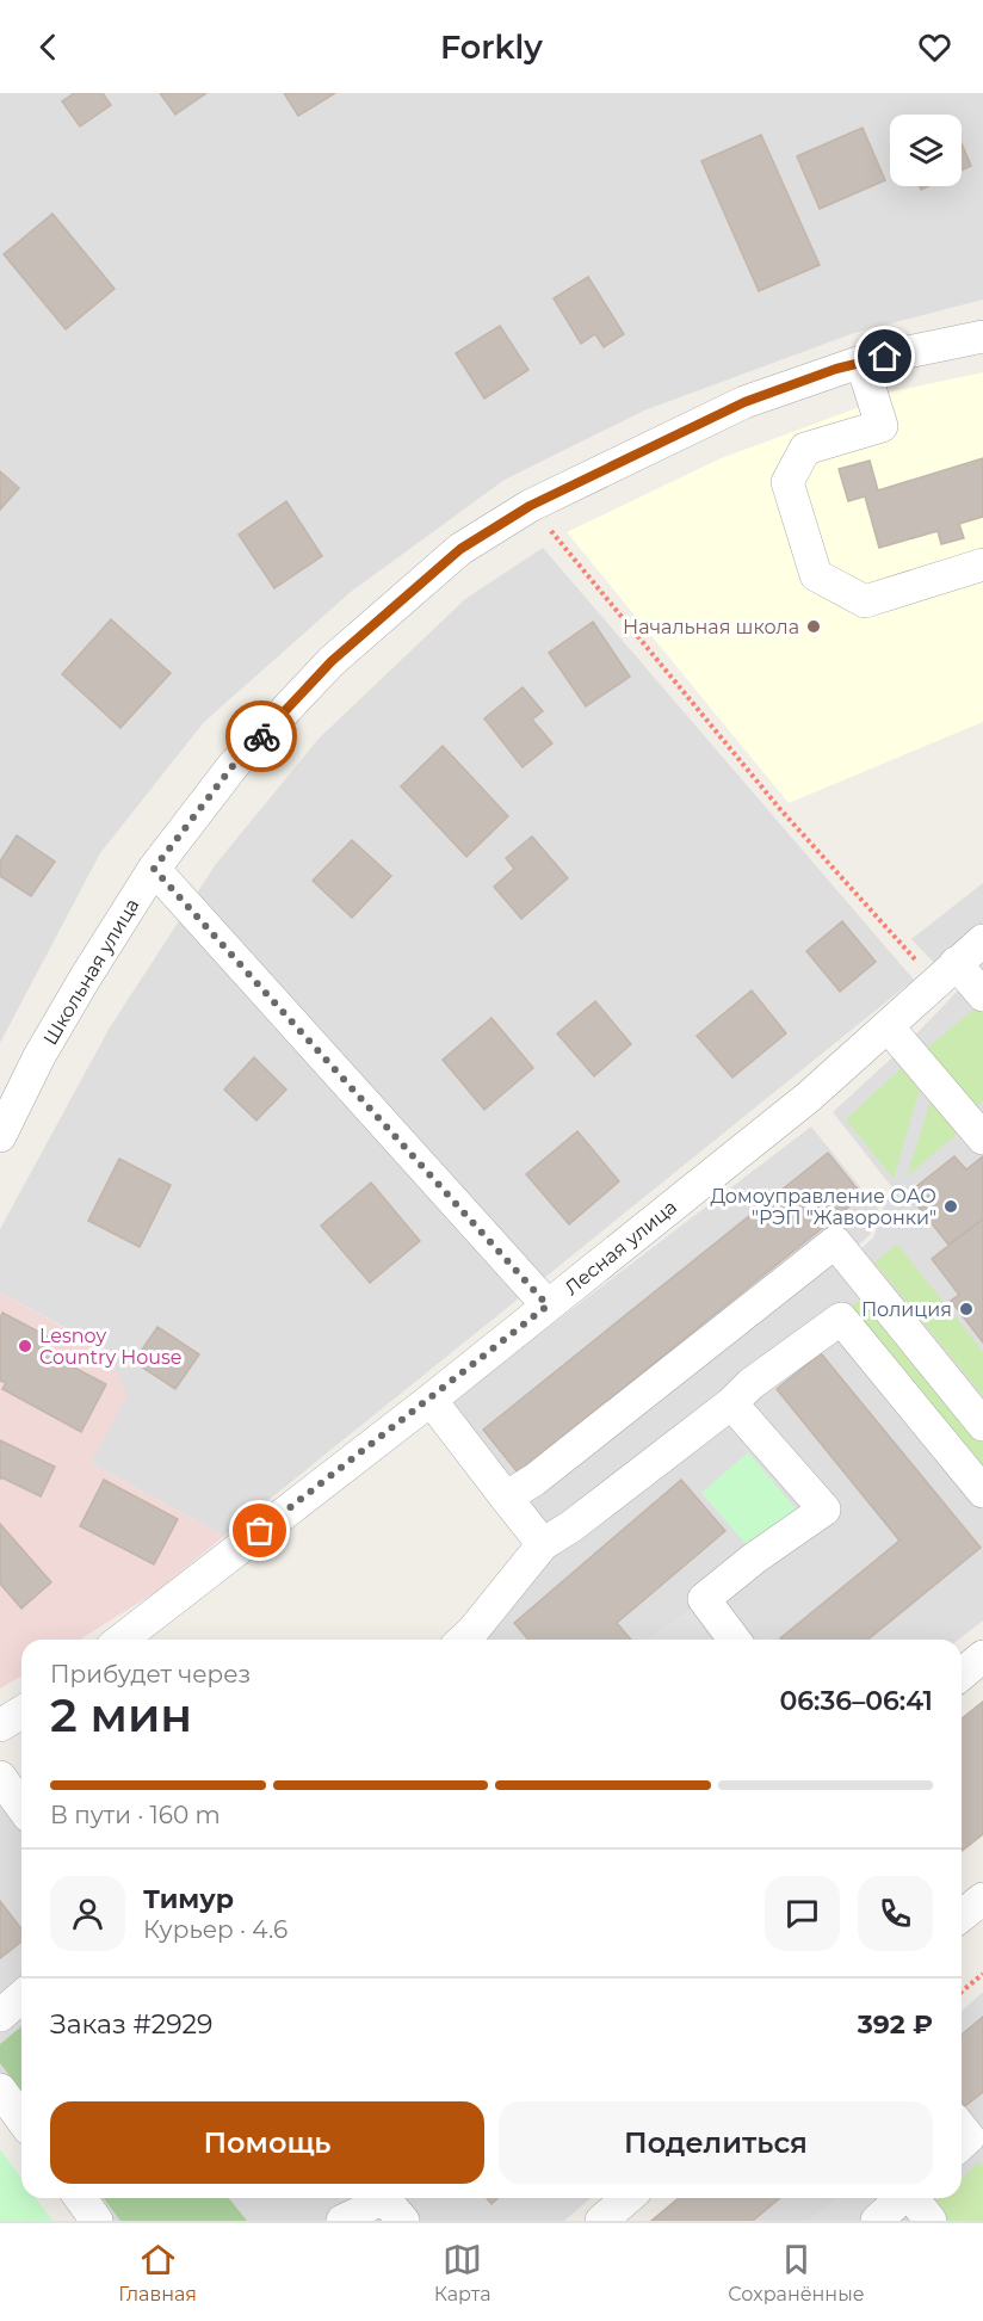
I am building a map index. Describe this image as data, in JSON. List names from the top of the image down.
{
  "streets": {
    "street": ["Школьная улица", "Лесная улица"]
  },
  "places": [
    "Начальная школа",
    "Домоуправление ОАО \"РЭП \"Жаворонки\"",
    "Полиция",
    "Lesnoy Country House"
  ],
  "page": {
    "header": "Forkly",
    "heading": ["2 мин", "Прибудет через", "06:36–06:41"],
    "panel": [
      "Тимур",
      "Курьер · 4.6",
      "Заказ #2929",
      "392 ₽"
    ],
    "bar": "В пути · 160 m",
    "buttons": ["Помощь", "Поделиться"],
    "tabs": ["Главная", "Карта", "Сохранённые"]
  }
}
